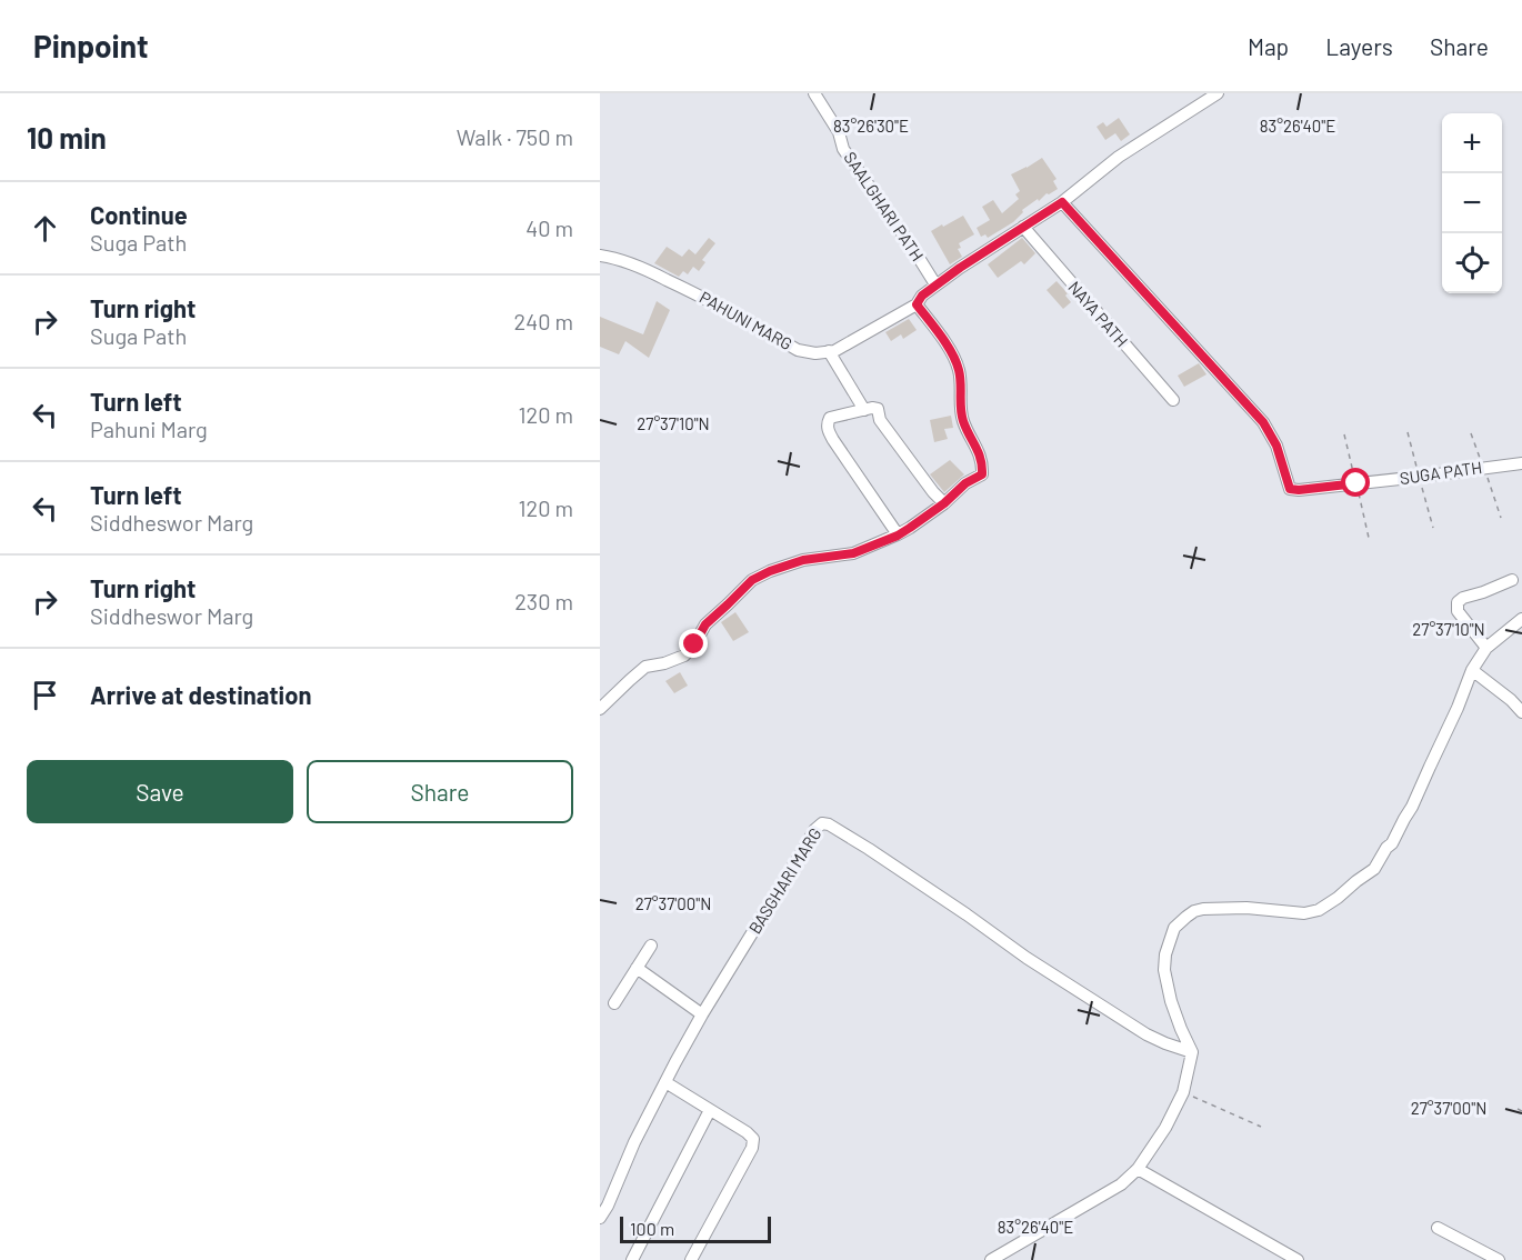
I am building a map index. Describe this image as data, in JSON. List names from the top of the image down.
{
  "streets": {
    "street": [
      "SAALGHARI PATH",
      "NAYA PATH",
      "PAHUNI MARG",
      "SUGA PATH",
      "BASGHARI MARG"
    ]
  },
  "crossings": [
    ["SAALGHARI PATH", "PAHUNI MARG"],
    ["NAYA PATH", "PAHUNI MARG"],
    ["PAHUNI MARG", "SUGA PATH"]
  ],
  "scale_bar": "100 m",
  "page": {
    "header": "Pinpoint",
    "nav": ["Map", "Layers", "Share"],
    "heading": ["10 min", "Walk · 750 m"],
    "map_buttons": ["+", "−"],
    "list": [
      ["Continue", "Suga Path", "40 m"],
      ["Turn right", "Suga Path", "240 m"],
      ["Turn left", "Pahuni Marg", "120 m"],
      ["Turn left", "Siddheswor Marg", "120 m"],
      ["Turn right", "Siddheswor Marg", "230 m"],
      "Arrive at destination"
    ],
    "buttons": ["Save", "Share"],
    "scale": "100 m"
  },
  "coordinates": [
    "83°26'30\"E",
    "83°26'40\"E",
    "27°37'10\"N",
    "27°37'00\"N"
  ]
}
